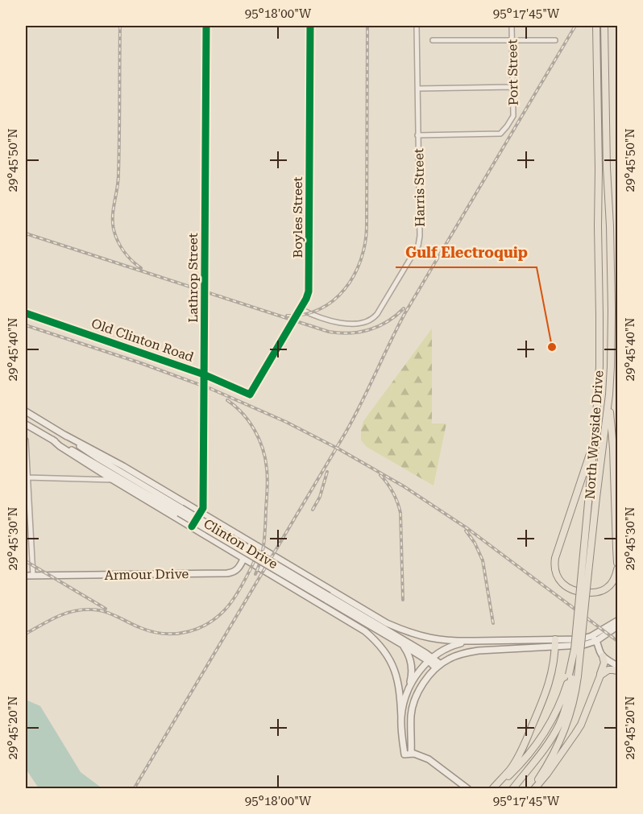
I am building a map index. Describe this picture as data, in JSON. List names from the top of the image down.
{
  "streets": {
    "main road": ["North Wayside Drive"],
    "street": [
      "Port Street",
      "Harris Street",
      "Boyles Street",
      "Lathrop Street",
      "Old Clinton Road",
      "Clinton Drive",
      "Armour Drive"
    ]
  },
  "crossings": [
    ["Port Street", "Harris Street"],
    ["Harris Street", "Boyles Street"],
    ["Boyles Street", "Old Clinton Road"],
    ["Lathrop Street", "Old Clinton Road"]
  ],
  "places": ["Gulf Electroquip"],
  "coordinates": [
    "95°18'00\"W",
    "95°17'45\"W",
    "29°45'50\"N",
    "29°45'40\"N",
    "29°45'30\"N",
    "29°45'20\"N"
  ]
}
